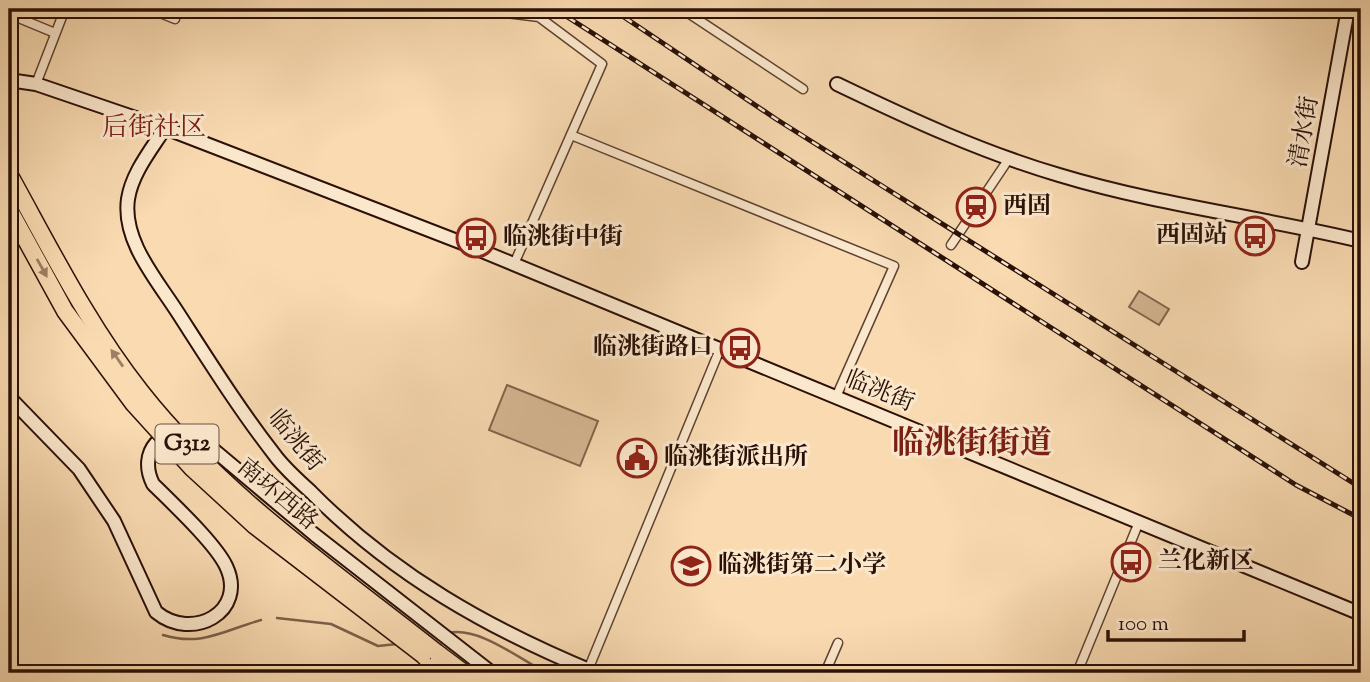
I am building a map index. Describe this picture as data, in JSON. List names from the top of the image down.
{
  "streets": {
    "highway": ["G312", "南环西路"],
    "street": ["清水街", "临洮街"]
  },
  "districts": ["后街社区", "临洮街街道"],
  "places": {
    "station": ["西固"],
    "bus stop": [
      "西固站",
      "临洮街中街",
      "临洮街路口",
      "兰化新区"
    ],
    "public building": ["临洮街派出所"],
    "school or university": ["临洮街第二小学"]
  },
  "scale_bar": "100 m"
}
